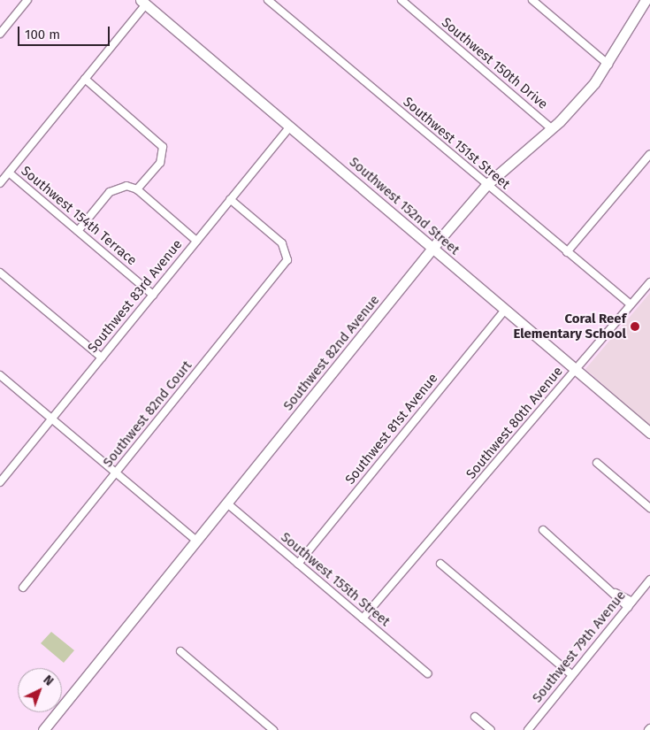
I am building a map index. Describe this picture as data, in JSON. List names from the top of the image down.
{
  "streets": {
    "street": [
      "Southwest 150th Drive",
      "Southwest 151st Street",
      "Southwest 152nd Street",
      "Southwest 154th Terrace",
      "Southwest 83rd Avenue",
      "Southwest 82nd Avenue",
      "Southwest 82nd Court",
      "Southwest 80th Avenue",
      "Southwest 81st Avenue",
      "Southwest 155th Street",
      "Southwest 79th Avenue"
    ]
  },
  "crossings": [
    ["Southwest 150th Drive", "Southwest 82nd Avenue"],
    ["Southwest 151st Street", "Southwest 82nd Avenue"],
    ["Southwest 151st Street", "Southwest 80th Avenue"],
    ["Southwest 152nd Street", "Southwest 83rd Avenue"],
    ["Southwest 152nd Street", "Southwest 82nd Avenue"],
    ["Southwest 152nd Street", "Southwest 80th Avenue"],
    ["Southwest 152nd Street", "Southwest 81st Avenue"],
    ["Southwest 154th Terrace", "Southwest 83rd Avenue"],
    ["Southwest 83rd Avenue", "Southwest 82nd Court"],
    ["Southwest 82nd Avenue", "Southwest 155th Street"],
    ["Southwest 80th Avenue", "Southwest 155th Street"],
    ["Southwest 81st Avenue", "Southwest 155th Street"]
  ],
  "places": ["Coral Reef Elementary School"],
  "scale_bar": "100 m",
  "north": "top right"
}
